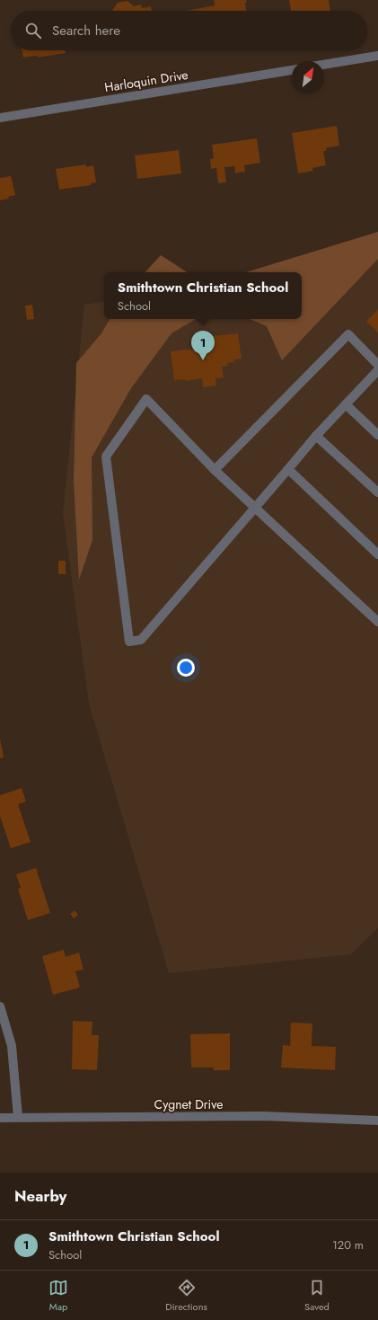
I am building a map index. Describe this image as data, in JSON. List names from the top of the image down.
{
  "streets": {
    "street": ["Harloquin Drive", "Cygnet Drive"]
  },
  "north": "top right",
  "page": {
    "search": "Search here",
    "popup": ["Smithtown Christian School", "School"],
    "pins": "1",
    "heading": "Nearby",
    "list": [
      {
        "mark": "1",
        "name": "Smithtown Christian School",
        "note": "School",
        "value": "120 m"
      }
    ],
    "nav": ["Map", "Directions", "Saved"]
  }
}
